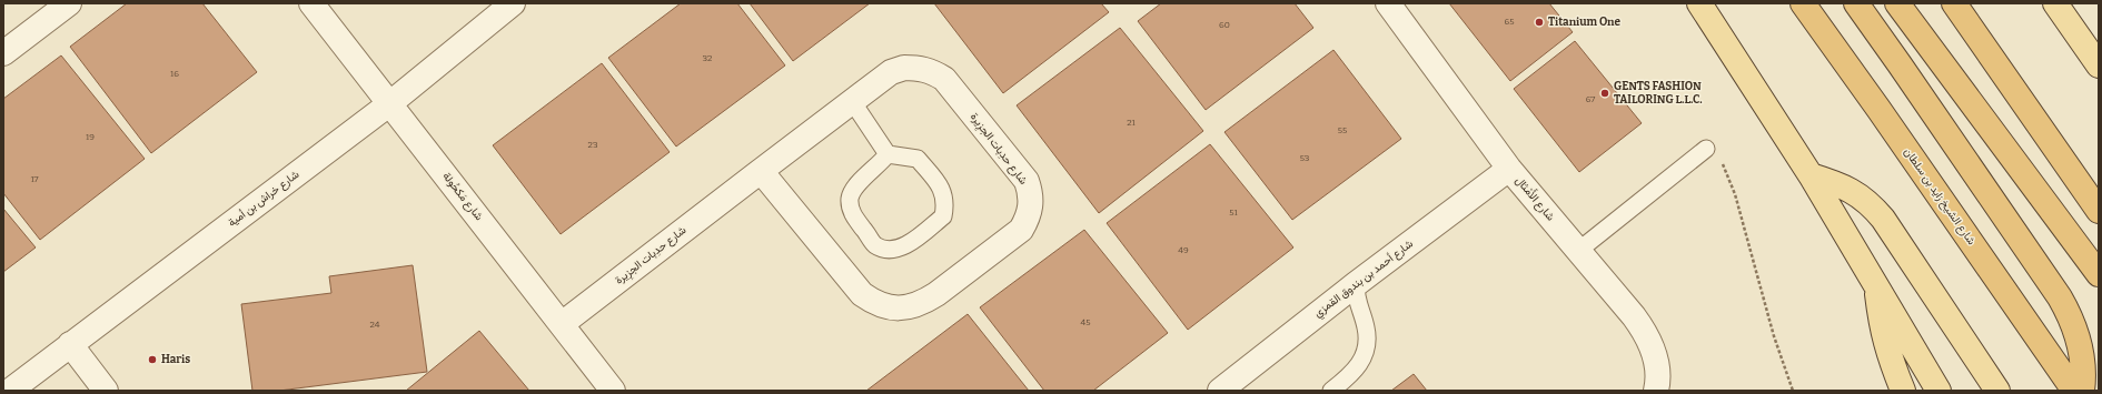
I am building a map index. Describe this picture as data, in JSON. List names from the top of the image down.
{
  "streets": {
    "highway": ["شارع الشيخ زايد بن سلطان"],
    "street": [
      "شارع حدِبات الجزِيرة",
      "شارع مَكحُولة",
      "شارع خراش بن أمية",
      "شارع الأَمْثال",
      "شارع أحمد بن بندوق القمزي"
    ]
  },
  "crossings": [
    ["شارع حدِبات الجزِيرة", "شارع مَكحُولة"],
    ["شارع مَكحُولة", "شارع خراش بن أمية"],
    ["شارع الأَمْثال", "شارع أحمد بن بندوق القمزي"]
  ],
  "places": ["Titanium One", "GENTS FASHION TAILORING L.L.C.", "Haris"],
  "house_numbers": [
    "65",
    "60",
    "32",
    "16",
    "67",
    "21",
    "55",
    "19",
    "23",
    "53",
    "17",
    "51",
    "49",
    "45",
    "24"
  ]
}
